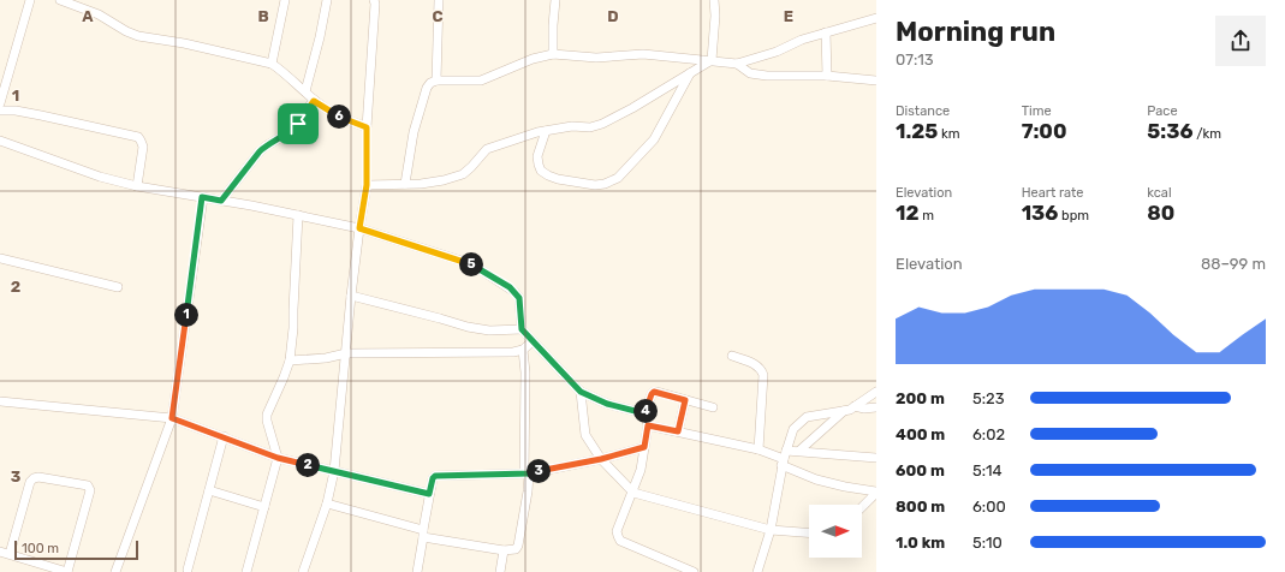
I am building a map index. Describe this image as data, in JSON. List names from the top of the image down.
{
  "scale_bar": "100 m",
  "north": "right",
  "page": {
    "heading": ["Morning run", "07:13"],
    "stats": [
      ["Distance", "1.25 km"],
      ["Time", "7:00"],
      ["Pace", "5:36 /km"],
      ["Elevation", "12 m"],
      ["Heart rate", "136 bpm"],
      ["kcal", "80"]
    ],
    "pins": [
      "6",
      "5",
      "1",
      "4",
      "2",
      "3"
    ],
    "chart": ["Elevation", "88–99 m"],
    "list": [
      {
        "name": "200 m",
        "note": "5:23"
      },
      {
        "name": "400 m",
        "note": "6:02"
      },
      {
        "name": "600 m",
        "note": "5:14"
      },
      {
        "name": "800 m",
        "note": "6:00"
      },
      {
        "name": "1.0 km",
        "note": "5:10"
      }
    ],
    "scale": "100 m"
  },
  "grid": {
    "columns": [
      "A",
      "B",
      "C",
      "D",
      "E"
    ],
    "rows": ["1", "2", "3"]
  }
}
